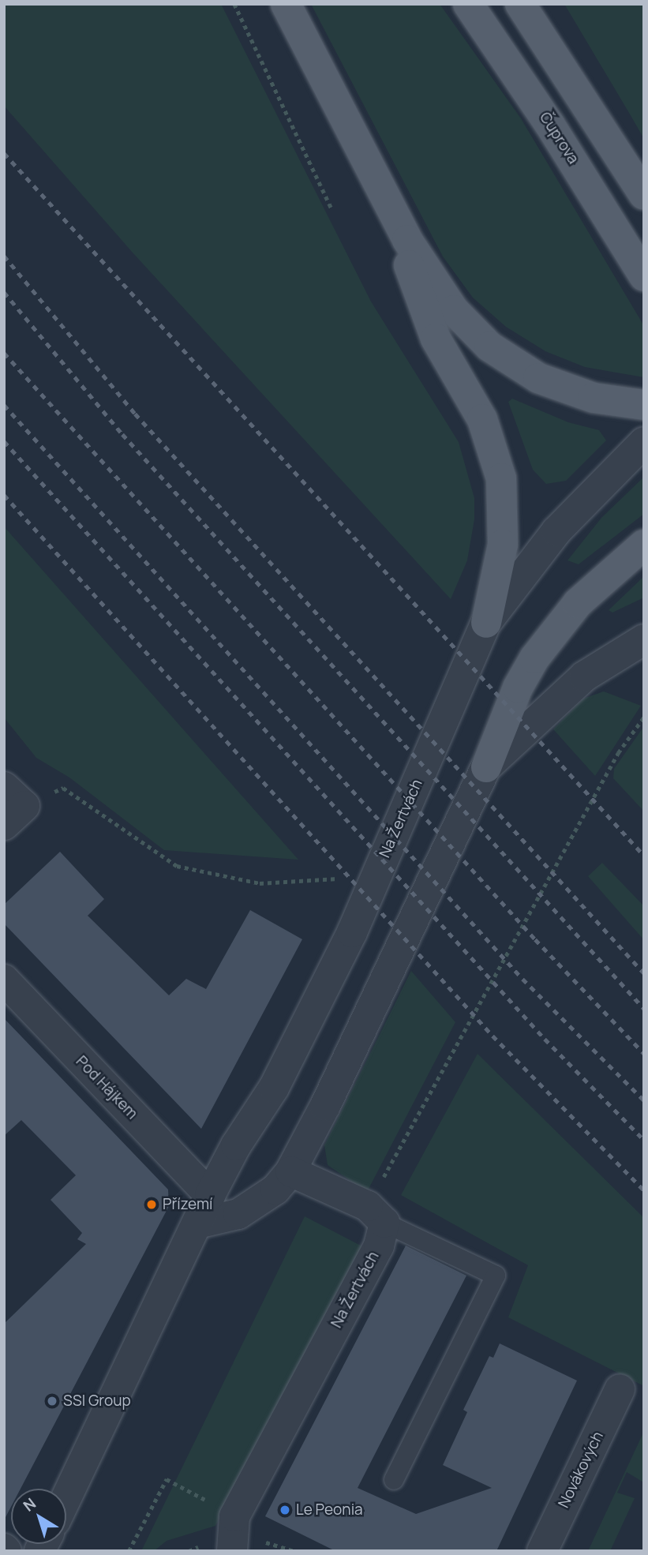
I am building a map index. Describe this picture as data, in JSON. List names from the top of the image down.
{
  "streets": {
    "main road": ["Čuprova"],
    "street": ["Na Žertvách", "Pod Hájkem", "Novákových"]
  },
  "crossings": [
    ["Na Žertvách", "Pod Hájkem"]
  ],
  "places": ["Přízemí", "SSI Group", "Le Peonia"],
  "north": "top left"
}
